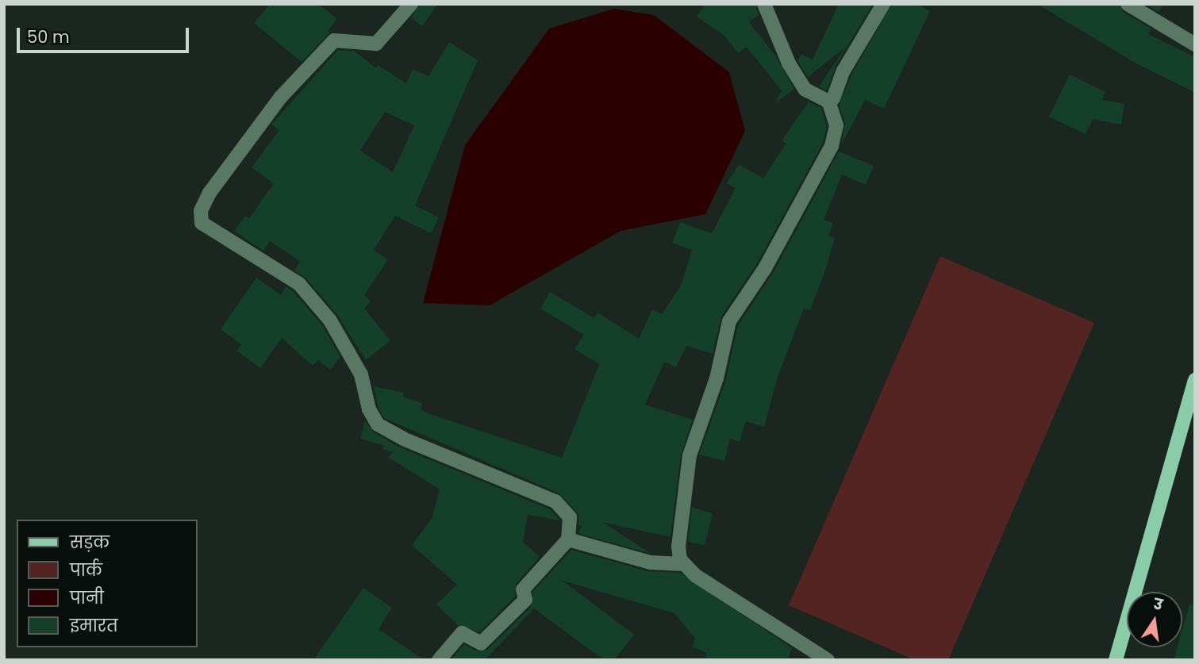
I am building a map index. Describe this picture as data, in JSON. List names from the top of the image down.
{
  "legend": [
    "सड़क",
    "पार्क",
    "पानी",
    "इमारत"
  ],
  "scale_bar": "50 m",
  "north": "top"
}
